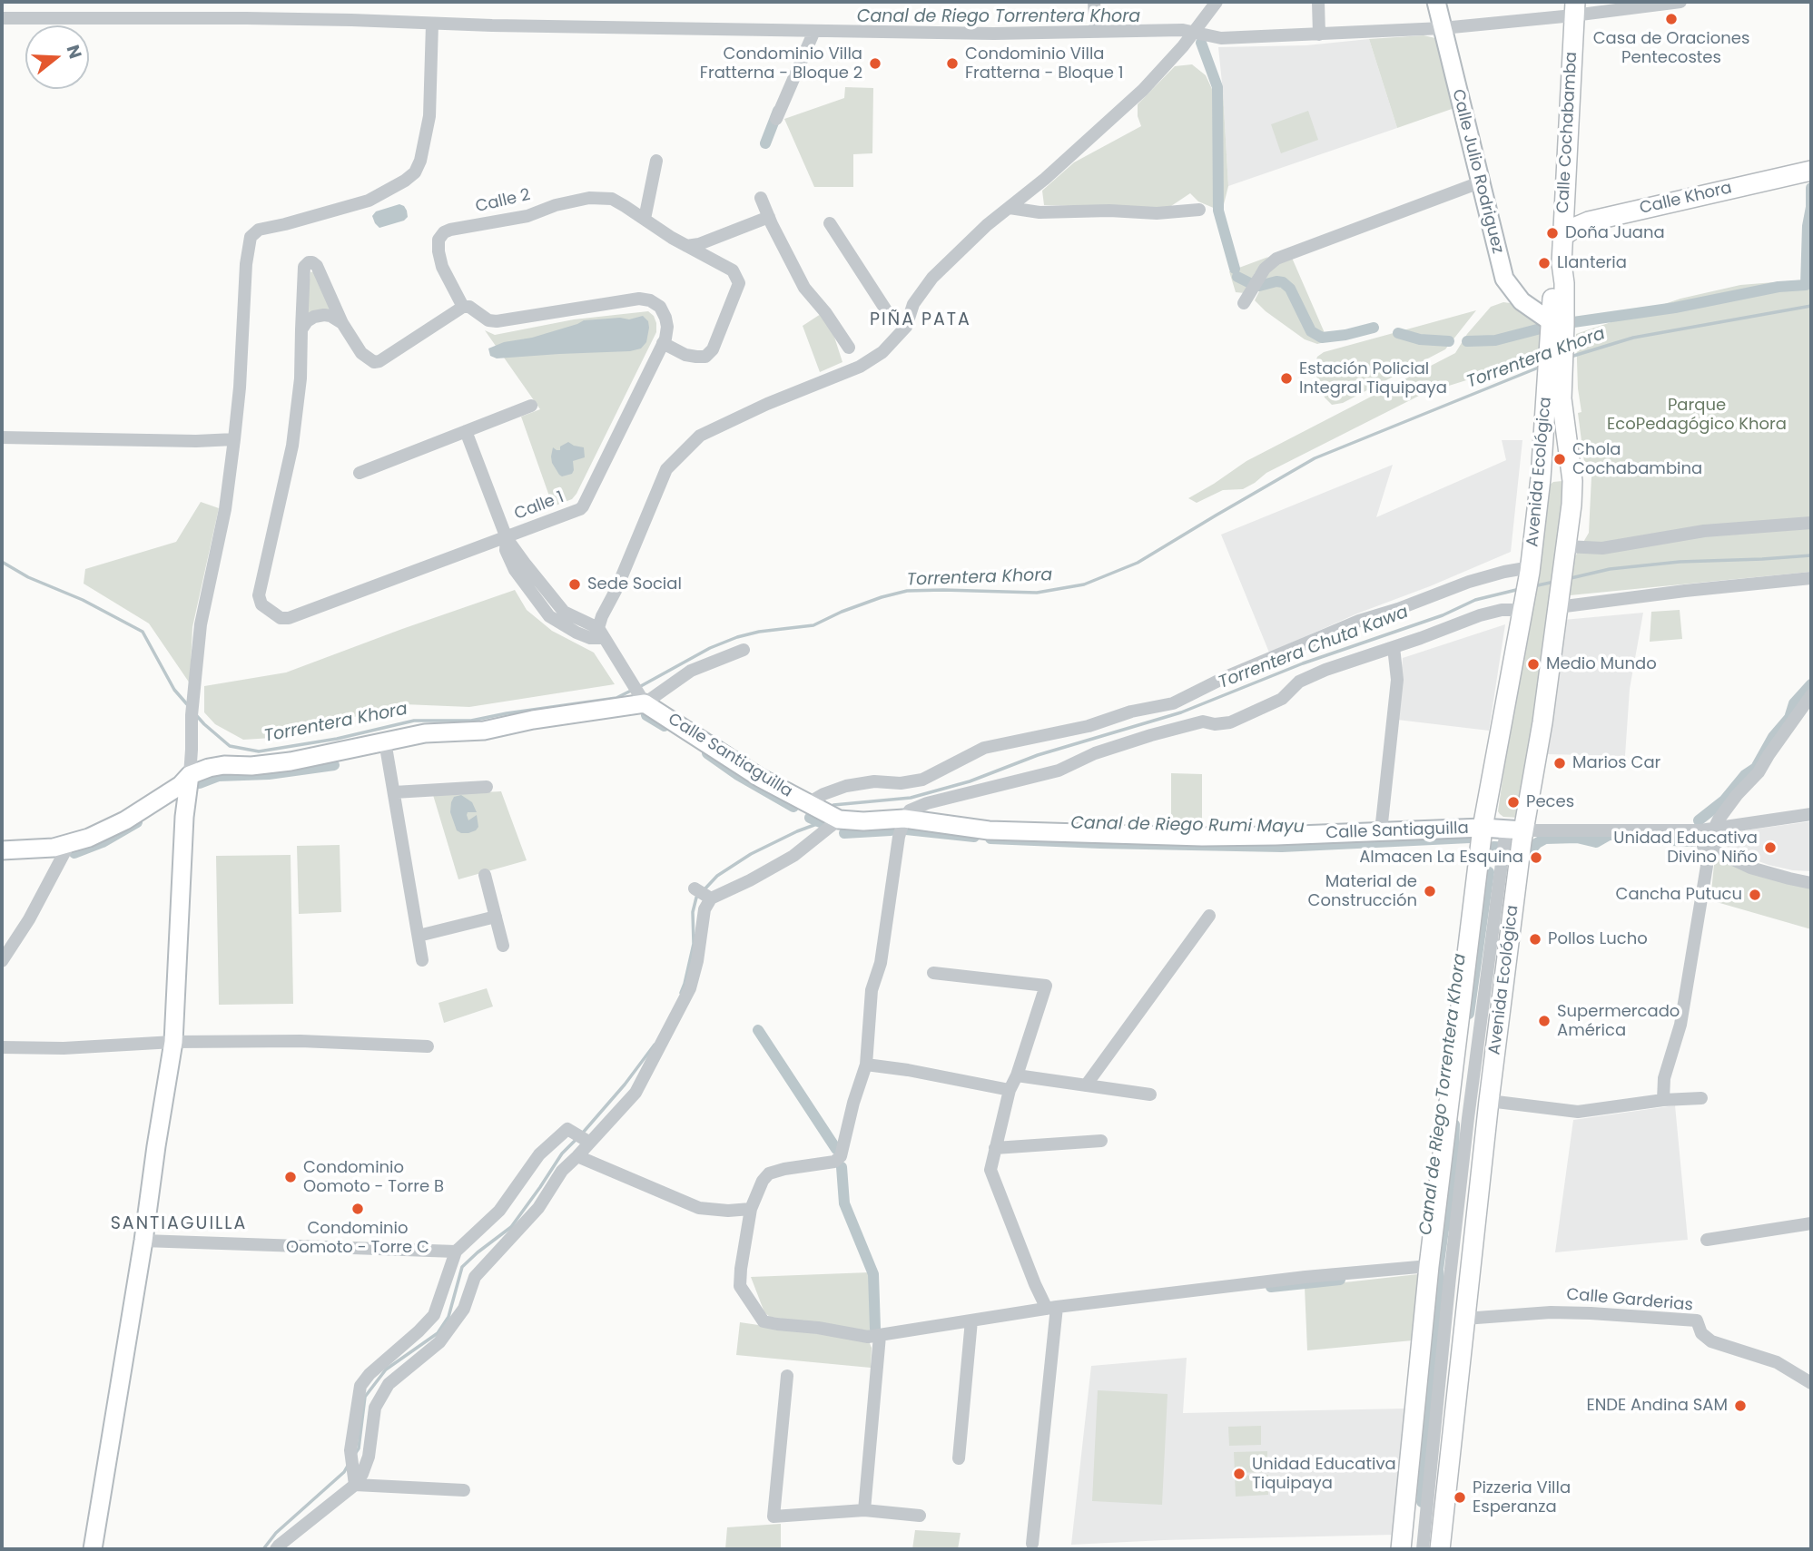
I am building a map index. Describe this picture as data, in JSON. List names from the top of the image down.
{
  "streets": {
    "main road": ["Calle Cochabamba", "Calle Khora", "Avenida Ecológica"],
    "street": [
      "Calle Julio Rodriguez",
      "Calle 2",
      "Calle 1",
      "Calle Santiaguilla",
      "Calle Garderias"
    ]
  },
  "crossings": [
    ["Calle Cochabamba", "Calle Khora"],
    ["Calle Cochabamba", "Avenida Ecológica"],
    ["Calle 2", "Calle 1"],
    ["Avenida Ecológica", "Calle Santiaguilla"],
    ["Avenida Ecológica", "Calle Garderias"]
  ],
  "districts": ["PIÑA PATA", "SANTIAGUILLA"],
  "water": [
    "Canal de Riego Torrentera Khora",
    "Torrentera Khora",
    "Torrentera Chuta Kawa",
    "Canal de Riego Rumi Mayu"
  ],
  "parks": ["Parque EcoPedagógico Khora"],
  "places": [
    "Casa de Oraciones Pentecostes",
    "Condominio Villa Fratterna - Bloque 2",
    "Condominio Villa Fratterna - Bloque 1",
    "Doña Juana",
    "Llanteria",
    "Estación Policial Integral Tiquipaya",
    "Chola Cochabambina",
    "Sede Social",
    "Medio Mundo",
    "Marios Car",
    "Peces",
    "Unidad Educativa Divino Niño",
    "Almacen La Esquina",
    "Material de Construcción",
    "Cancha Putucu",
    "Pollos Lucho",
    "Supermercado América",
    "Condominio Oomoto - Torre B",
    "Condominio Oomoto - Torre C",
    "ENDE Andina SAM",
    "Unidad Educativa Tiquipaya",
    "Pizzeria Villa Esperanza"
  ],
  "north": "right"
}
